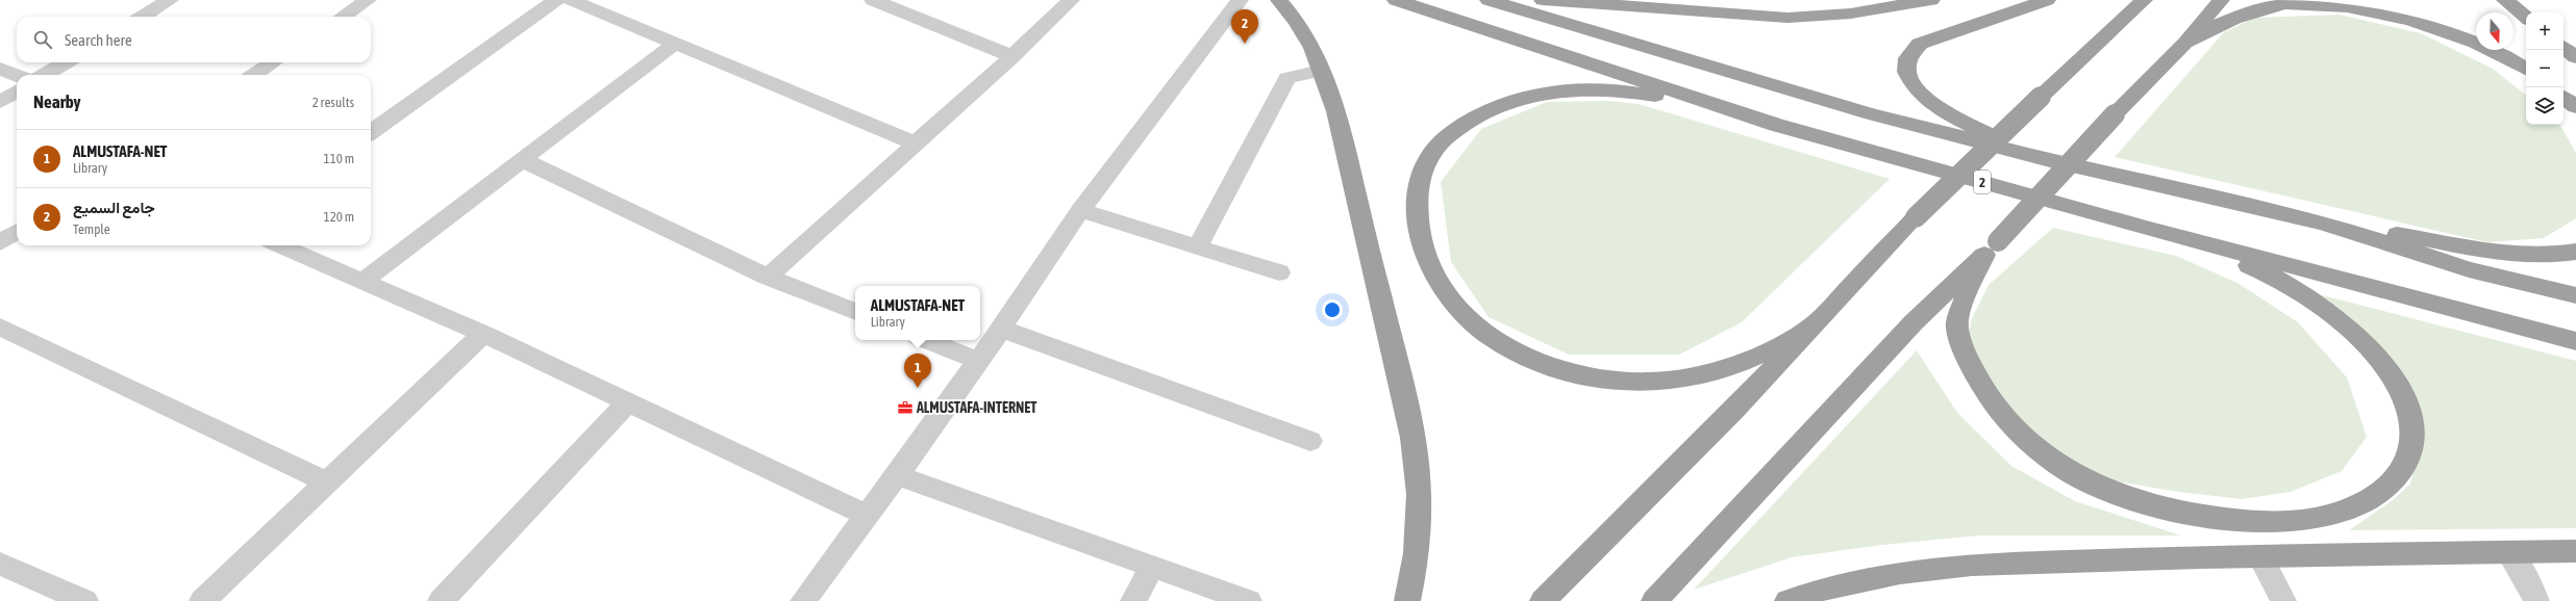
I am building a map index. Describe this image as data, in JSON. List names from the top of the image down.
{
  "streets": {
    "highway": ["2"]
  },
  "places": {
    "office": ["ALMUSTAFA-INTERNET"]
  },
  "north": "bottom",
  "page": {
    "pins": ["2", "1"],
    "map_buttons": ["+", "−"],
    "search": "Search here",
    "heading": ["Nearby", "2 results"],
    "list": [
      {
        "mark": "1",
        "name": "ALMUSTAFA-NET",
        "note": "Library",
        "value": "110 m"
      },
      {
        "mark": "2",
        "name": "جامع السميع",
        "note": "Temple",
        "value": "120 m"
      }
    ],
    "popup": ["ALMUSTAFA-NET", "Library"]
  }
}
